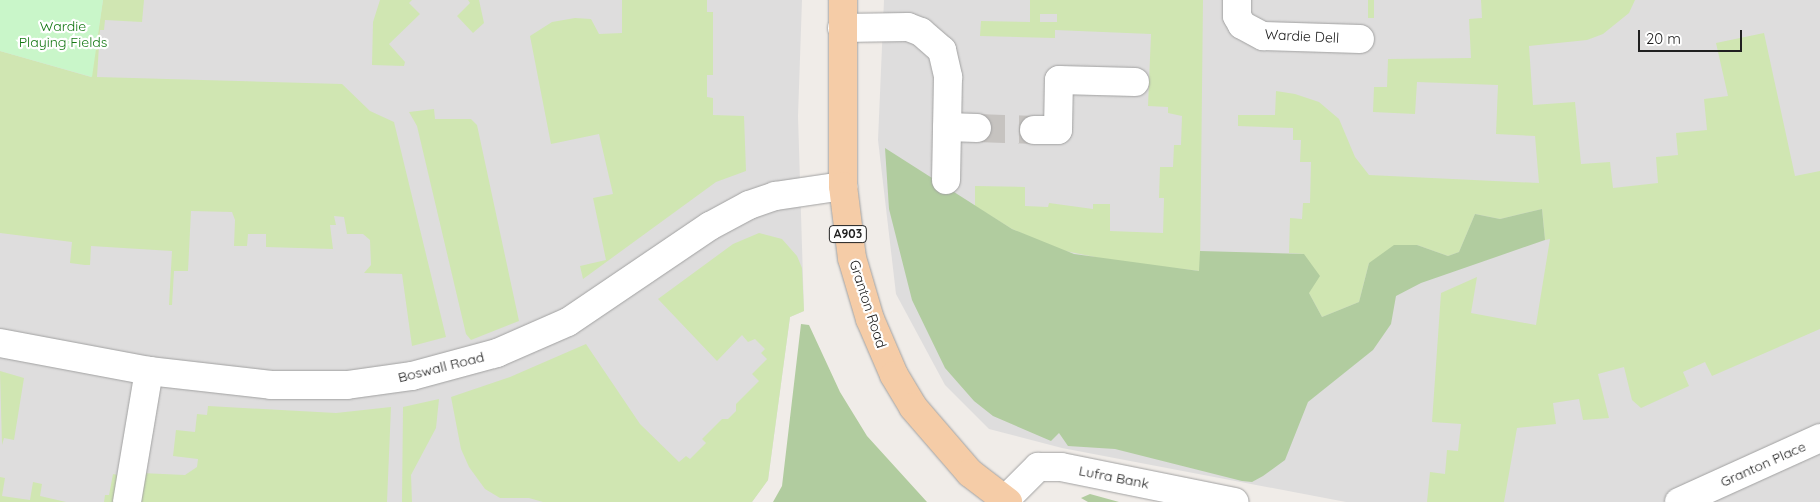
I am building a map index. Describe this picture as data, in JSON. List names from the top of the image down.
{
  "streets": {
    "main road": ["A903", "Granton Road"],
    "street": [
      "Wardie Dell",
      "Boswall Road",
      "Granton Place",
      "Lufra Bank"
    ]
  },
  "crossings": [
    ["Granton Road", "Boswall Road"],
    ["Granton Road", "Lufra Bank"]
  ],
  "parks": ["Wardie Playing Fields"],
  "scale_bar": "20 m"
}
